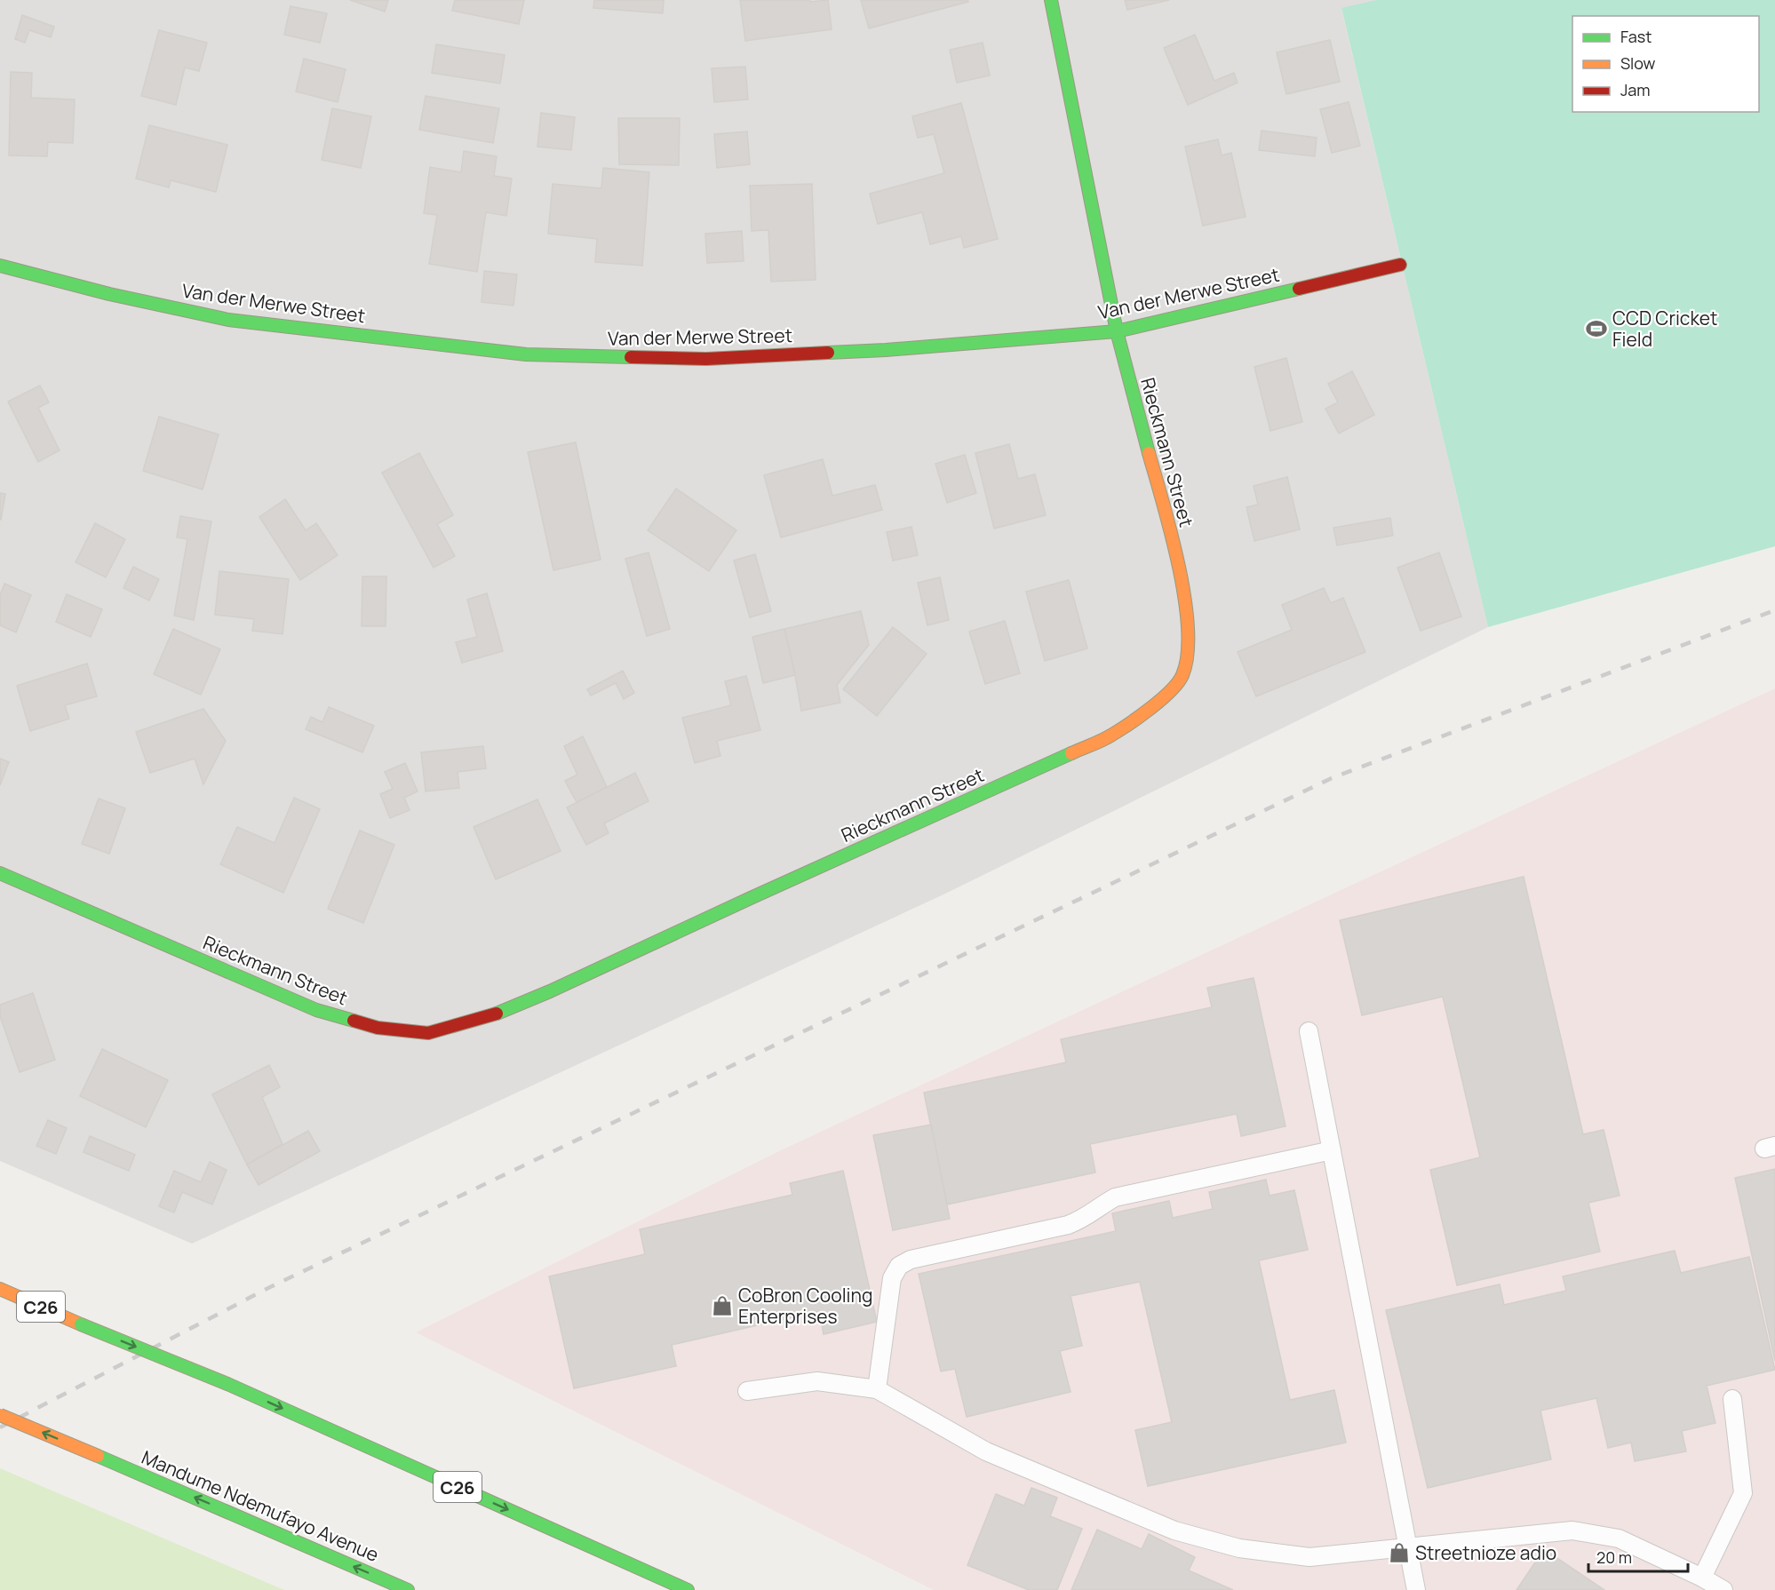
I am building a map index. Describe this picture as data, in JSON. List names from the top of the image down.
{
  "streets": {
    "street": [
      "Van der Merwe Street",
      "Rieckmann Street",
      "C26",
      "Mandume Ndemufayo Avenue"
    ]
  },
  "crossings": [
    ["Van der Merwe Street", "Rieckmann Street"]
  ],
  "one_way": ["Mandume Ndemufayo Avenue"],
  "places": {
    "sports": ["CCD Cricket Field"],
    "shop": ["CoBron Cooling Enterprises", "Streetnioze adio"]
  },
  "legend": ["Fast", "Slow", "Jam"],
  "scale_bar": "20 m"
}
